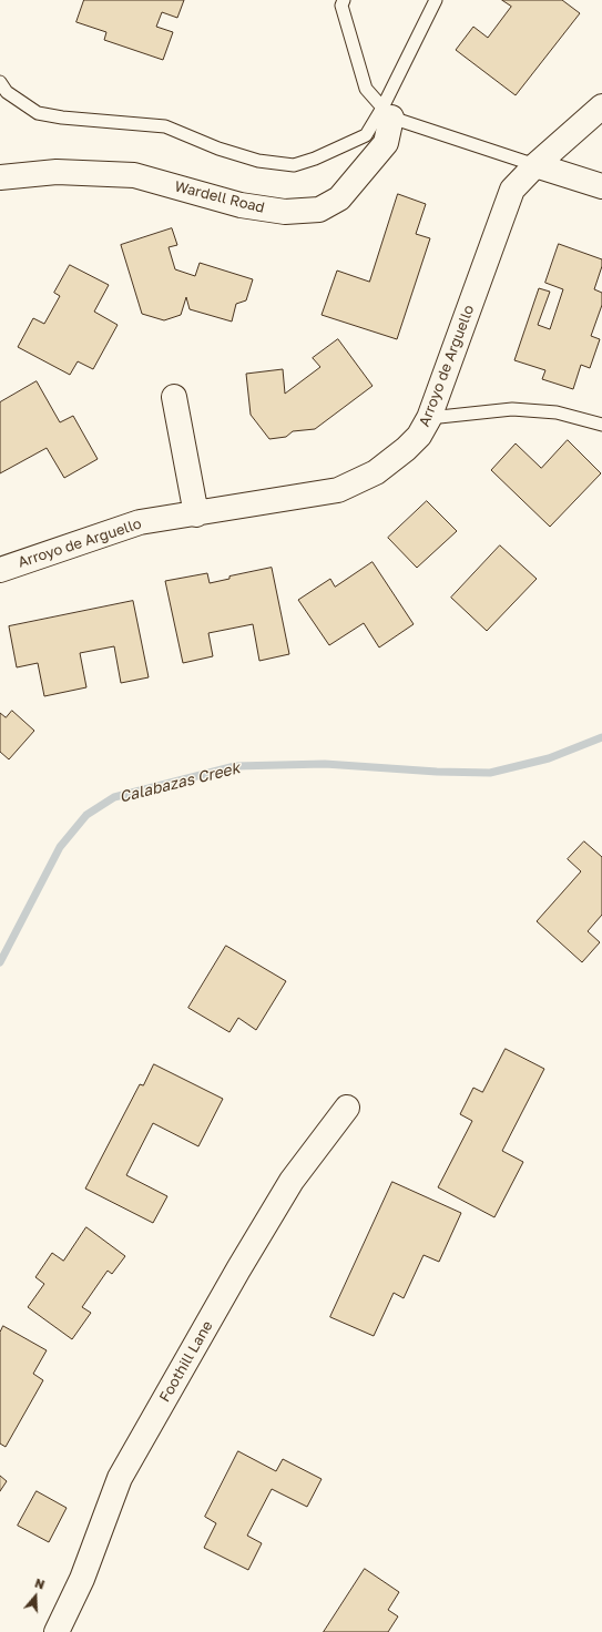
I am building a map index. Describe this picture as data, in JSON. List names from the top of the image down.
{
  "streets": {
    "street": ["Wardell Road", "Arroyo de Arguello", "Foothill Lane"]
  },
  "water": ["Calabazas Creek"],
  "north": "top"
}
